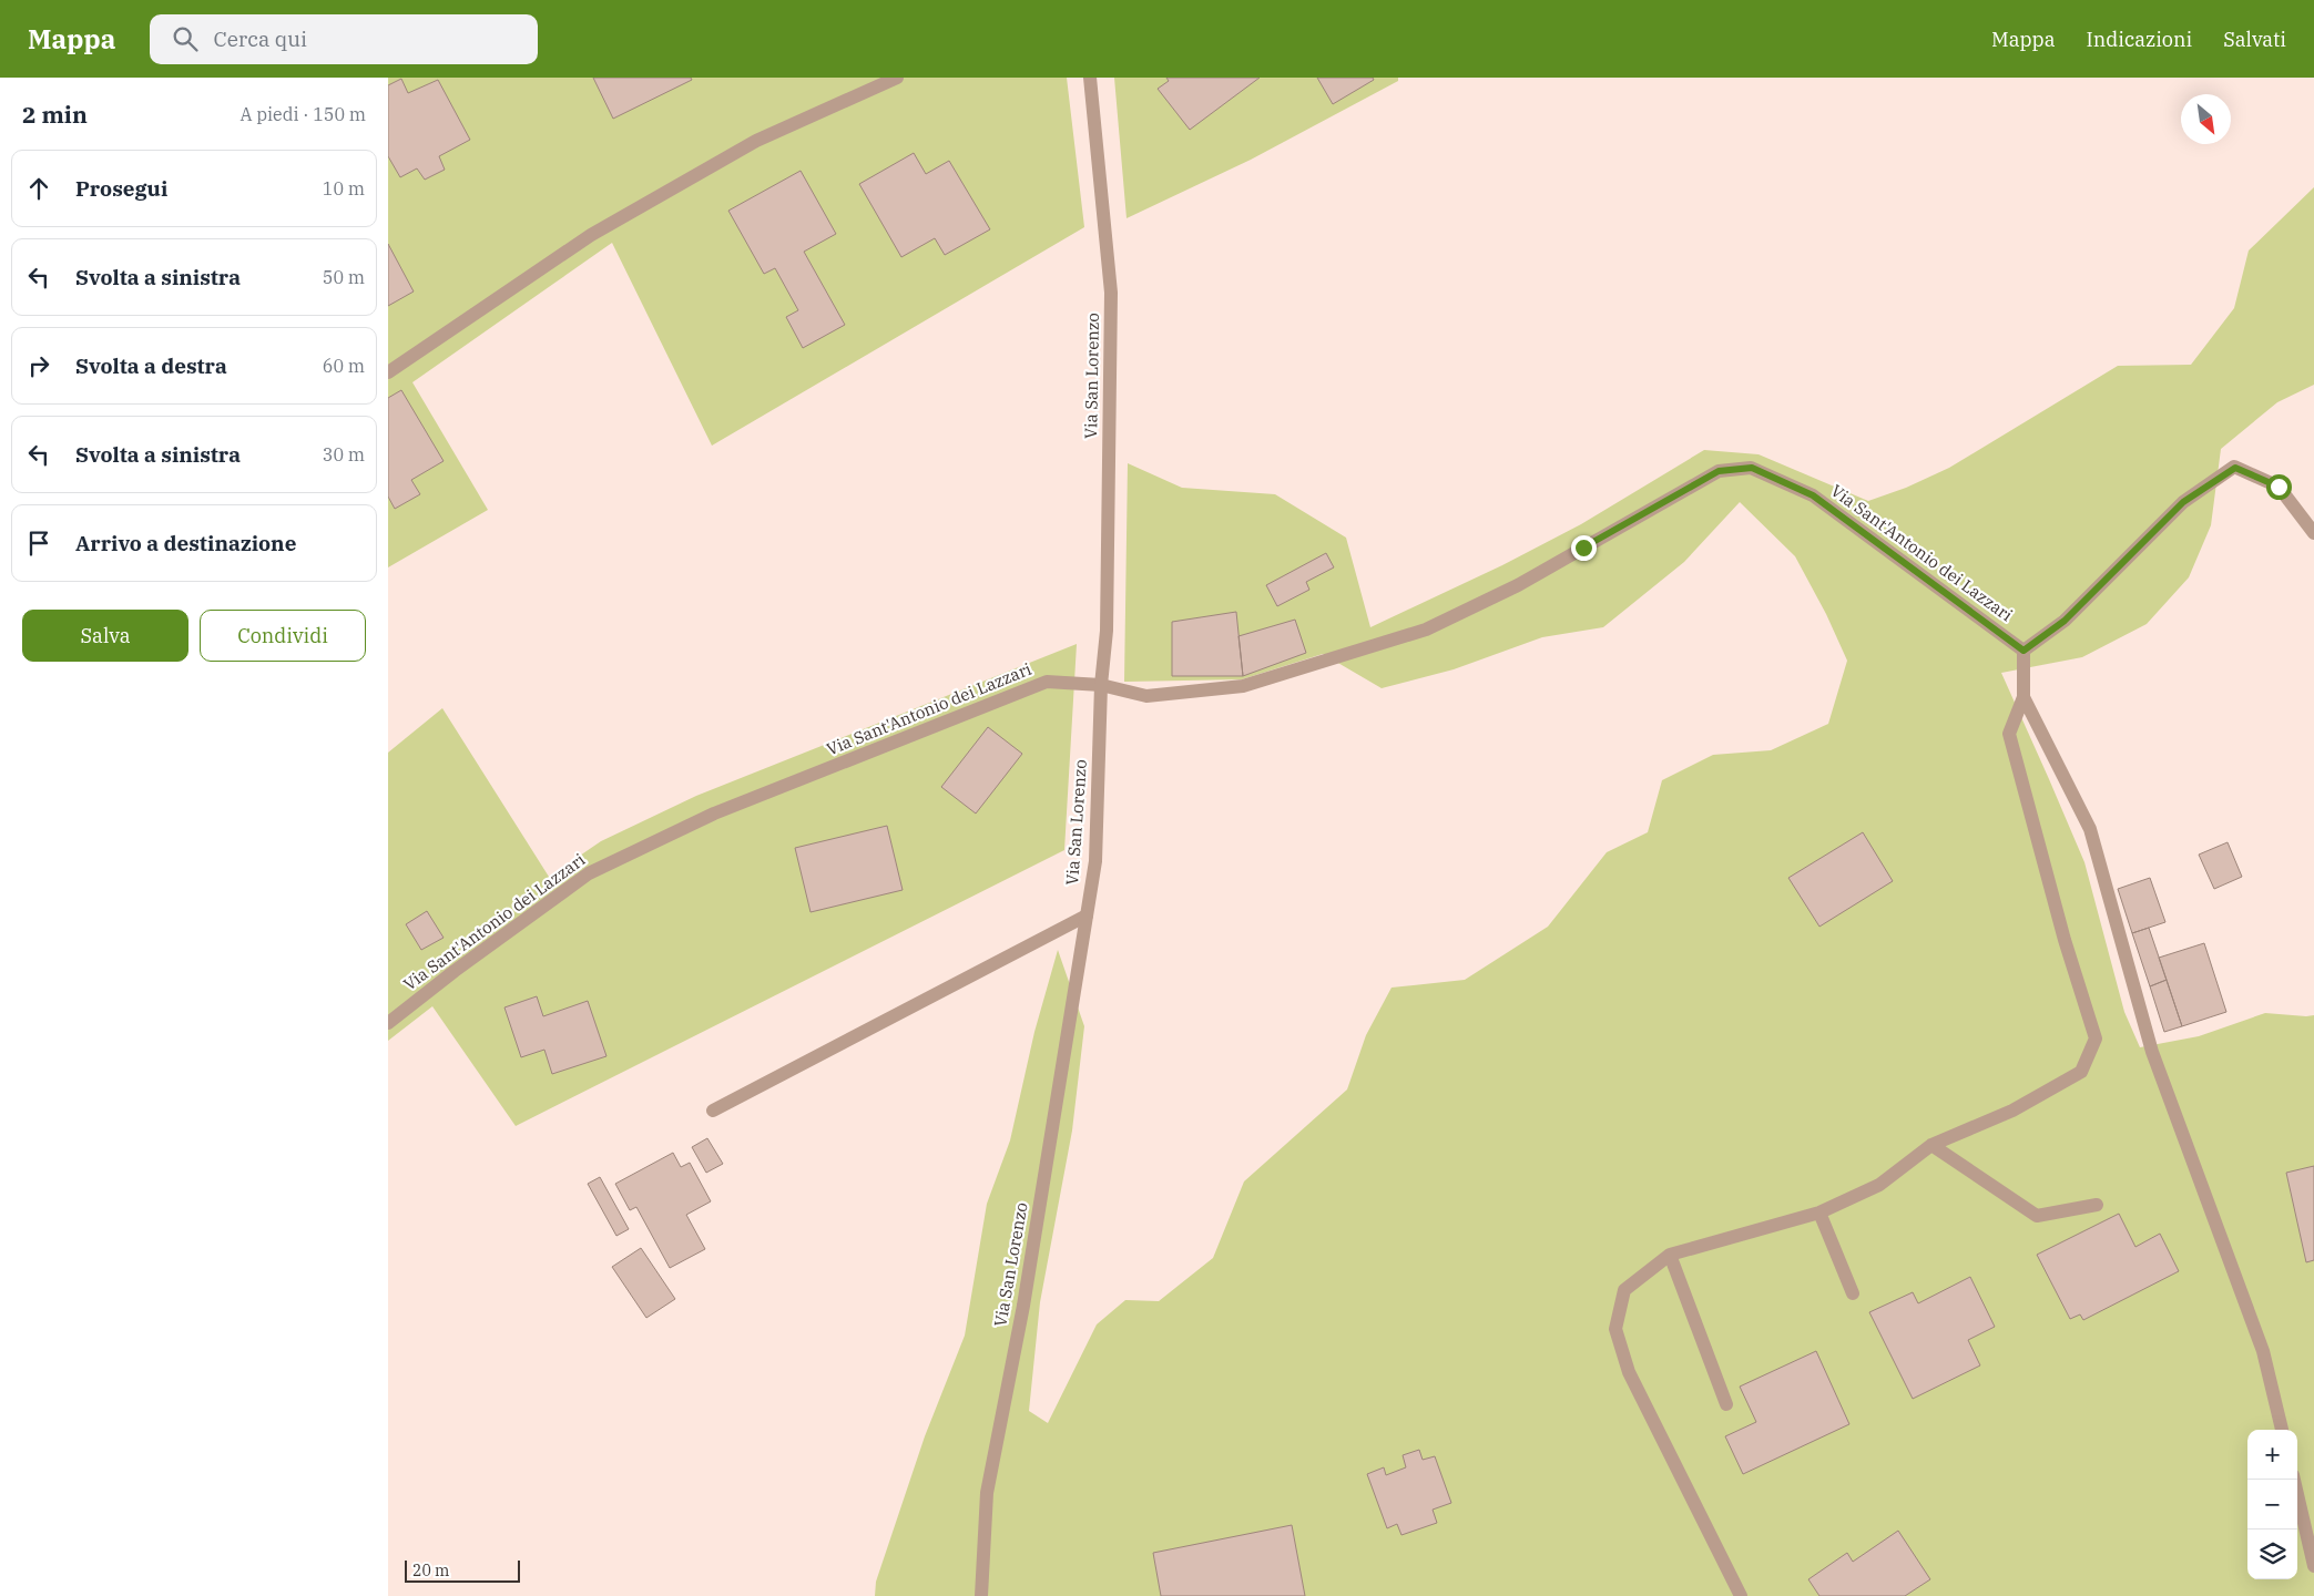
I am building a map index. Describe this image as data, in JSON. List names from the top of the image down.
{
  "streets": {
    "street": ["Via San Lorenzo", "Via Sant'Antonio dei Lazzari"]
  },
  "crossings": [
    ["Via San Lorenzo", "Via Sant'Antonio dei Lazzari"]
  ],
  "scale_bar": "20 m",
  "north": "bottom right",
  "page": {
    "header": "Mappa",
    "search": "Cerca qui",
    "nav": ["Mappa", "Indicazioni", "Salvati"],
    "heading": ["2 min", "A piedi · 150 m"],
    "list": [
      ["Prosegui", "10 m"],
      ["Svolta a sinistra", "50 m"],
      ["Svolta a destra", "60 m"],
      ["Svolta a sinistra", "30 m"],
      "Arrivo a destinazione"
    ],
    "buttons": ["Salva", "Condividi"],
    "map_buttons": ["+", "−"],
    "scale": "20 m"
  }
}
